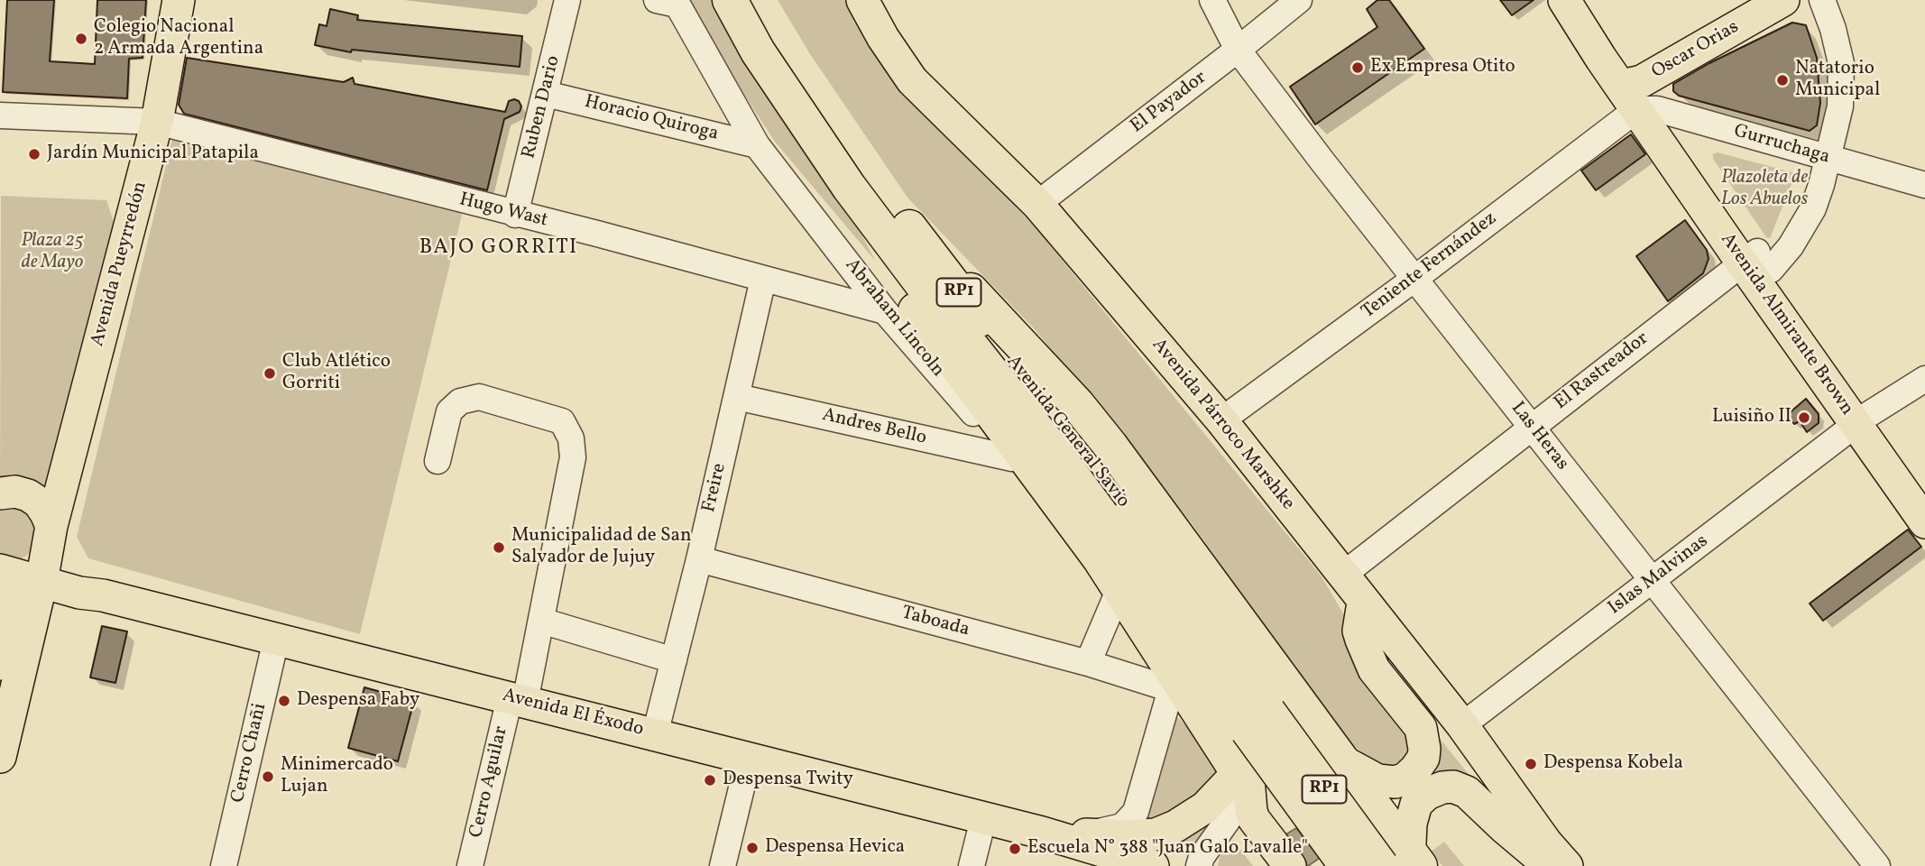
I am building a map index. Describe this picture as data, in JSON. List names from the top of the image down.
{
  "streets": {
    "highway": ["RP1", "Avenida General Savio"],
    "main road": [
      "Oscar Orias",
      "Avenida Pueyrredón",
      "Avenida Almirante Brown",
      "Avenida Párroco Marshke",
      "Avenida El Éxodo"
    ],
    "street": [
      "El Payador",
      "Ruben Dario",
      "Horacio Quiroga",
      "Gurruchaga",
      "Hugo Wast",
      "Teniente Fernández",
      "Abraham Lincoln",
      "El Rastreador",
      "Andres Bello",
      "Las Heras",
      "Freire",
      "Islas Malvinas",
      "Taboada",
      "Cerro Chañi",
      "Cerro Aguilar"
    ]
  },
  "crossings": [
    ["Oscar Orias", "Gurruchaga"],
    ["Oscar Orias", "Teniente Fernández"],
    ["Oscar Orias", "Avenida Almirante Brown"],
    ["El Payador", "Avenida Párroco Marshke"],
    ["El Payador", "Las Heras"],
    ["Ruben Dario", "Horacio Quiroga"],
    ["Ruben Dario", "Hugo Wast"],
    ["Horacio Quiroga", "Abraham Lincoln"],
    ["Gurruchaga", "Teniente Fernández"],
    ["Gurruchaga", "Avenida Almirante Brown"],
    ["Gurruchaga", "El Rastreador"],
    ["Hugo Wast", "Avenida Pueyrredón"],
    ["Hugo Wast", "Abraham Lincoln"],
    ["Hugo Wast", "Freire"],
    ["Avenida Pueyrredón", "Avenida El Éxodo"],
    ["Teniente Fernández", "Avenida Almirante Brown"],
    ["Teniente Fernández", "Avenida Párroco Marshke"],
    ["Teniente Fernández", "Las Heras"],
    ["Abraham Lincoln", "Andres Bello"],
    ["Abraham Lincoln", "Avenida General Savio"],
    ["Avenida Almirante Brown", "El Rastreador"],
    ["Avenida Almirante Brown", "Islas Malvinas"],
    ["El Rastreador", "Avenida Párroco Marshke"],
    ["El Rastreador", "Las Heras"],
    ["Avenida Párroco Marshke", "Islas Malvinas"],
    ["Andres Bello", "Freire"],
    ["Las Heras", "Islas Malvinas"],
    ["Freire", "Taboada"],
    ["Freire", "Avenida El Éxodo"],
    ["Avenida El Éxodo", "Cerro Chañi"],
    ["Avenida El Éxodo", "Cerro Aguilar"]
  ],
  "districts": ["BAJO GORRITI"],
  "parks": ["Plazoleta de Los Abuelos", "Plaza 25 de Mayo"],
  "places": [
    "Colegio Nacional 2 Armada Argentina",
    "Ex Empresa Otito",
    "Natatorio Municipal",
    "Jardín Municipal Patapila",
    "Club Atlético Gorriti",
    "Luisiño II",
    "Municipalidad de San Salvador de Jujuy",
    "Despensa Faby",
    "Despensa Kobela",
    "Minimercado Lujan",
    "Despensa Twity",
    "Despensa Hevica",
    "Escuela N° 388 \"Juan Galo Lavalle\""
  ]
}
